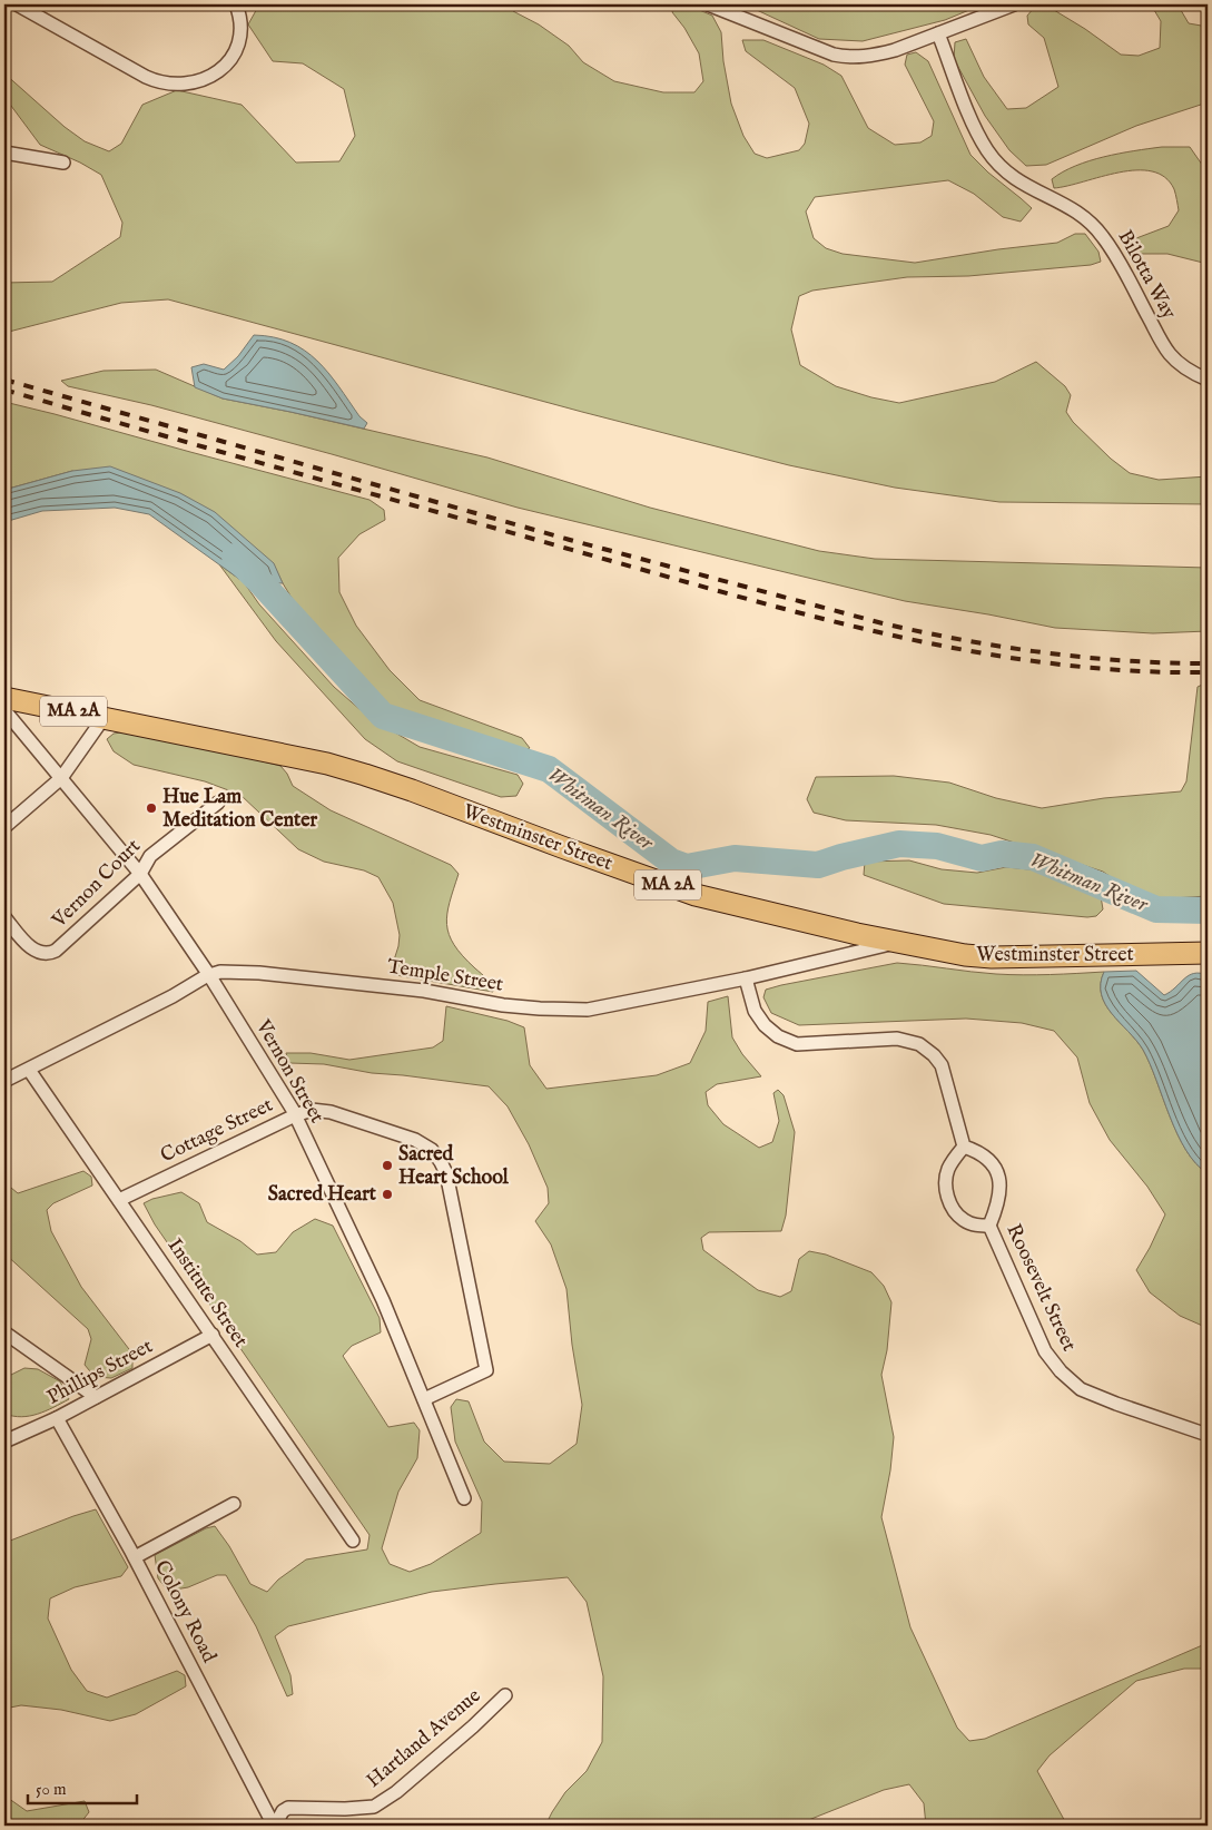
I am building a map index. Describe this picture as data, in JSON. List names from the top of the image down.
{
  "streets": {
    "highway": ["MA 2A", "Westminster Street"],
    "street": [
      "Bilotta Way",
      "Vernon Court",
      "Temple Street",
      "Vernon Street",
      "Cottage Street",
      "Roosevelt Street",
      "Institute Street",
      "Phillips Street",
      "Colony Road",
      "Hartland Avenue"
    ]
  },
  "crossings": [
    ["Westminster Street", "Temple Street"],
    ["Vernon Court", "Vernon Street"],
    ["Temple Street", "Vernon Street"],
    ["Temple Street", "Institute Street"],
    ["Vernon Street", "Cottage Street"],
    ["Cottage Street", "Institute Street"],
    ["Institute Street", "Phillips Street"],
    ["Phillips Street", "Colony Road"],
    ["Colony Road", "Hartland Avenue"]
  ],
  "water": ["Whitman River"],
  "places": ["Hue Lam Meditation Center", "Sacred Heart School", "Sacred Heart"],
  "scale_bar": "50 m"
}
